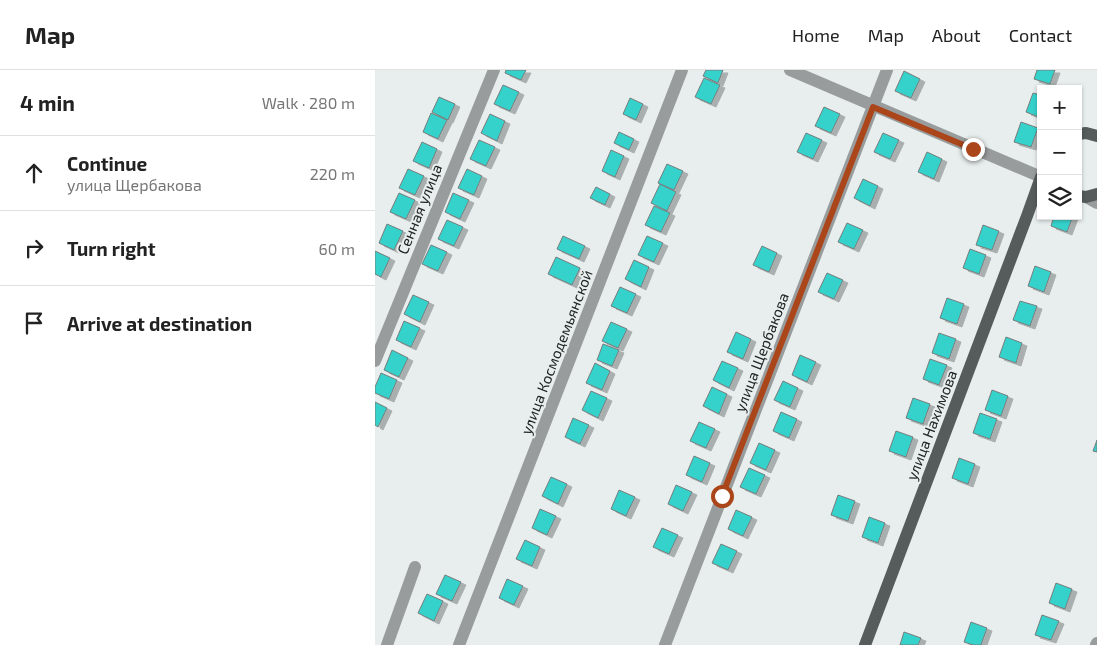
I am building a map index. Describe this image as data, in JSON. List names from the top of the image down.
{
  "streets": {
    "main road": ["улица Нахимова"],
    "street": ["Сенная улица", "улица Космодемьянской", "улица Щербакова"]
  },
  "page": {
    "header": "Map",
    "nav": [
      "Home",
      "Map",
      "About",
      "Contact"
    ],
    "heading": ["4 min", "Walk · 280 m"],
    "map_buttons": ["+", "−"],
    "list": [
      ["Continue", "улица Щербакова", "220 m"],
      ["Turn right", "60 m"],
      "Arrive at destination"
    ]
  }
}
